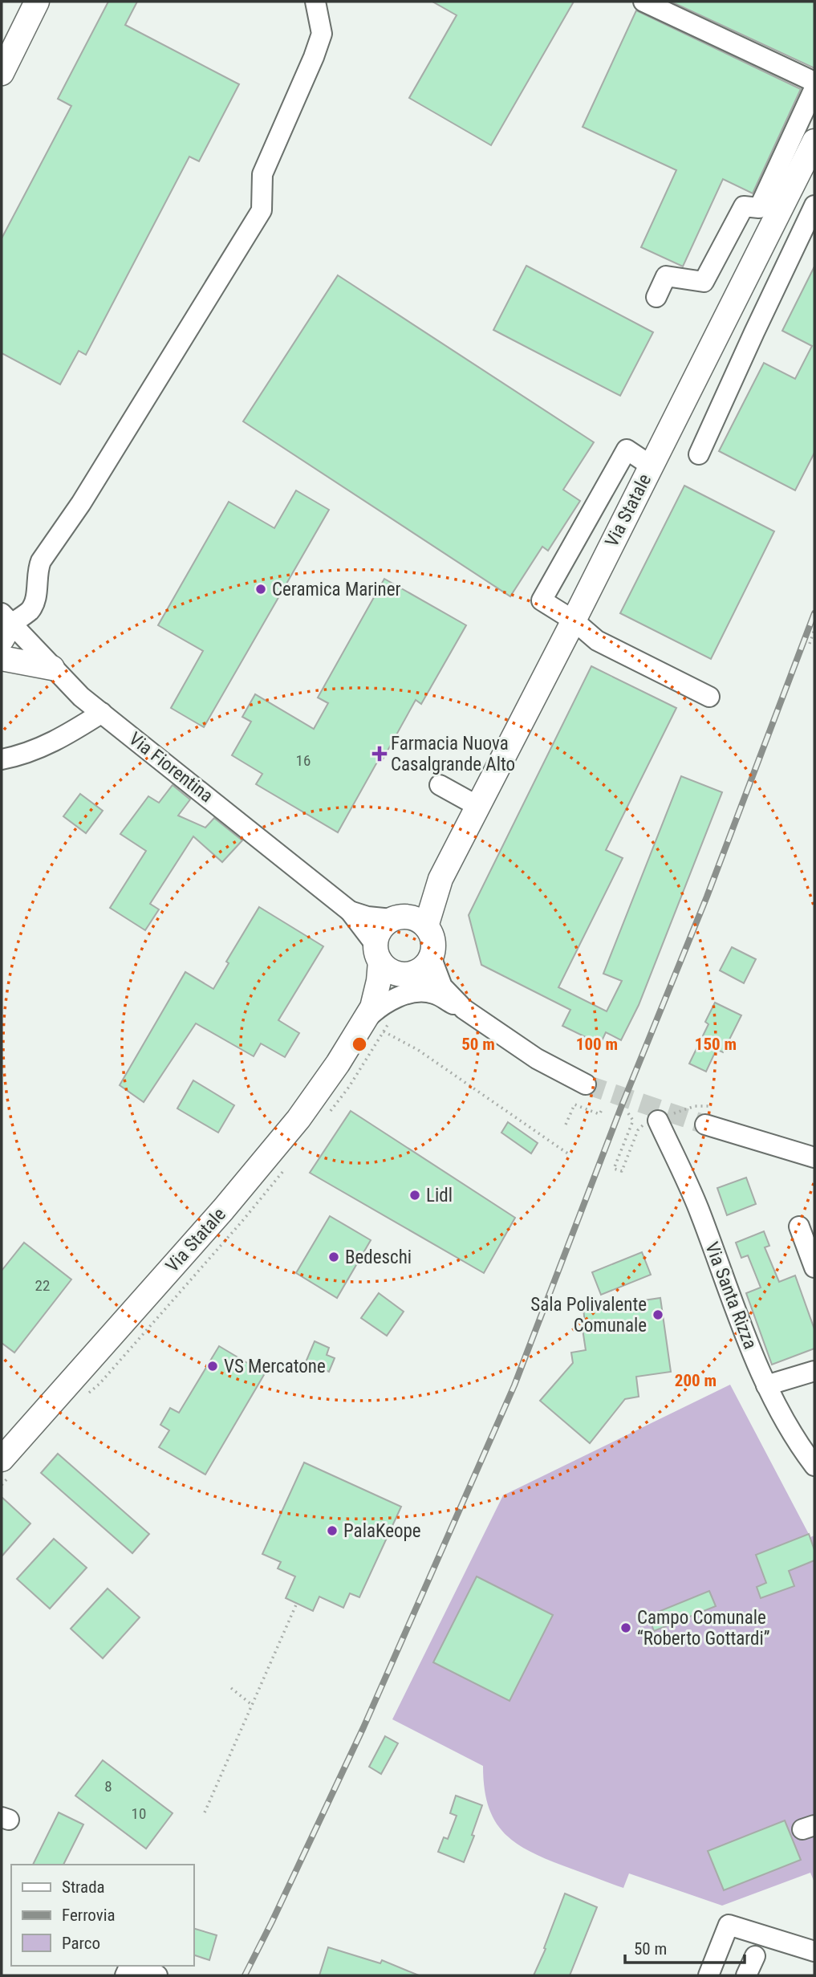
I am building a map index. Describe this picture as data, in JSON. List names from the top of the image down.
{
  "streets": {
    "main road": ["Via Statale"],
    "street": ["Via Fiorentina", "Via Santa Rizza"]
  },
  "crossings": [
    ["Via Statale", "Via Fiorentina"]
  ],
  "places": {
    "other": [
      "Ceramica Mariner",
      "Lidl",
      "Bedeschi",
      "Sala Polivalente Comunale",
      "VS Mercatone",
      "PalaKeope",
      "Campo Comunale “Roberto Gottardi”"
    ],
    "health": ["Farmacia Nuova Casalgrande Alto"]
  },
  "house_numbers": [
    "16",
    "22",
    "8",
    "10"
  ],
  "legend": ["Strada", "Ferrovia", "Parco"],
  "scale_bar": "50 m",
  "rings": [
    "50 m",
    "100 m",
    "150 m",
    "200 m"
  ]
}
